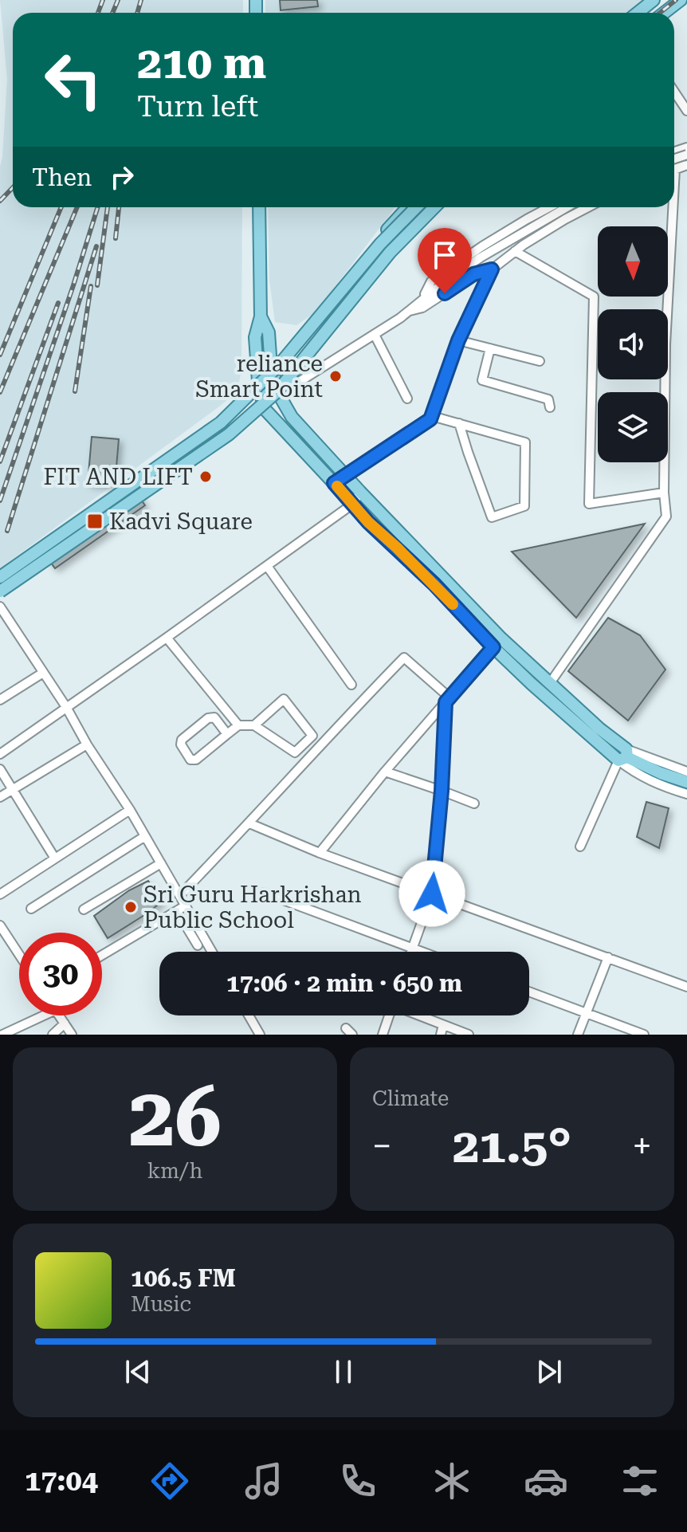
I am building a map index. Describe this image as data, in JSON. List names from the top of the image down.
{
  "places": {
    "other": ["reliance Smart Point", "FIT AND LIFT", "Sri Guru Harkrishan Public School"],
    "transit": ["Kadvi Square"]
  },
  "north": "bottom",
  "page": {
    "turn": ["210 m", "Turn left"],
    "then": "Then",
    "limit": "30",
    "trip": "17:06 · 2 min · 650 m",
    "tile": [
      ["26", "km/h"],
      "Climate"
    ],
    "heat": ["−", "21.5°", "+"],
    "song": ["106.5 FM", "Music"],
    "tabs": "17:04"
  }
}
